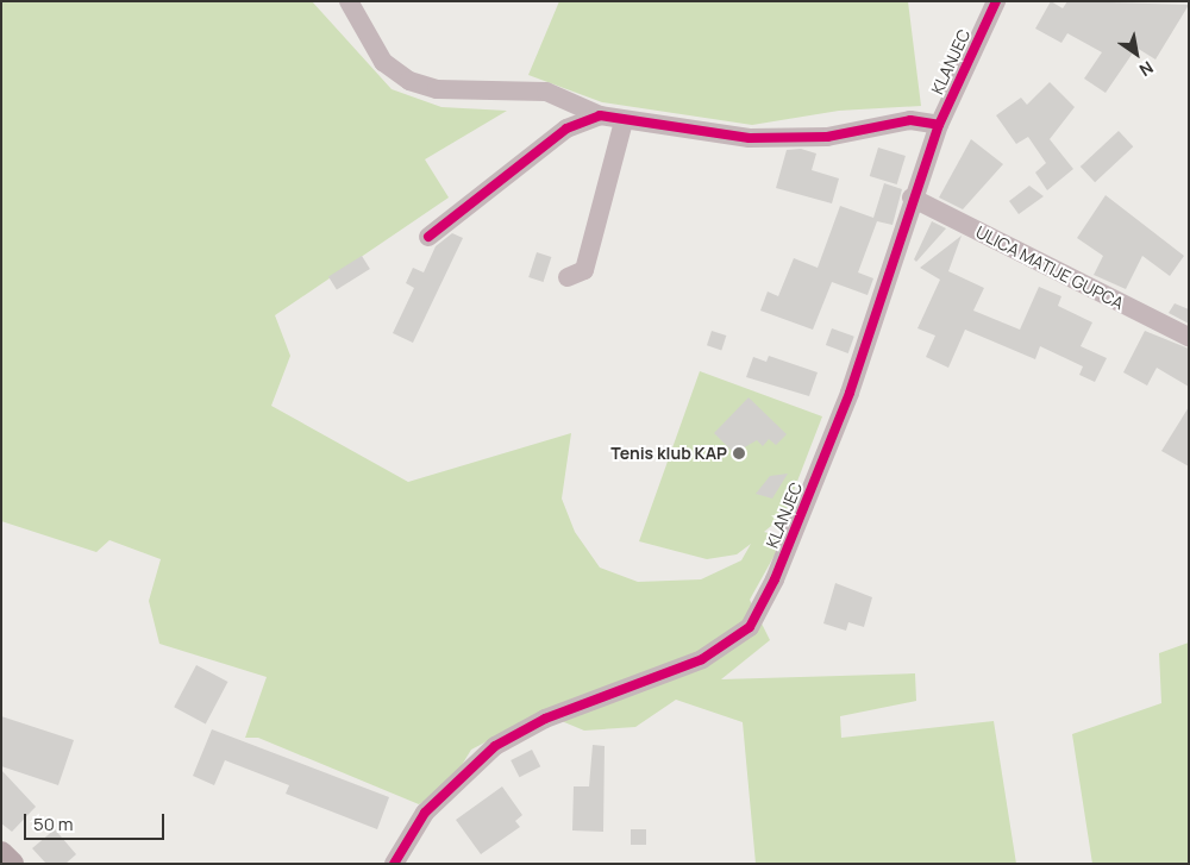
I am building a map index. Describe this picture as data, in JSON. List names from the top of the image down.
{
  "streets": {
    "street": ["KLANJEC", "ULICA MATIJE GUPCA"]
  },
  "crossings": [
    ["KLANJEC", "ULICA MATIJE GUPCA"]
  ],
  "places": ["Tenis klub KAP"],
  "scale_bar": "50 m",
  "north": "bottom right"
}
